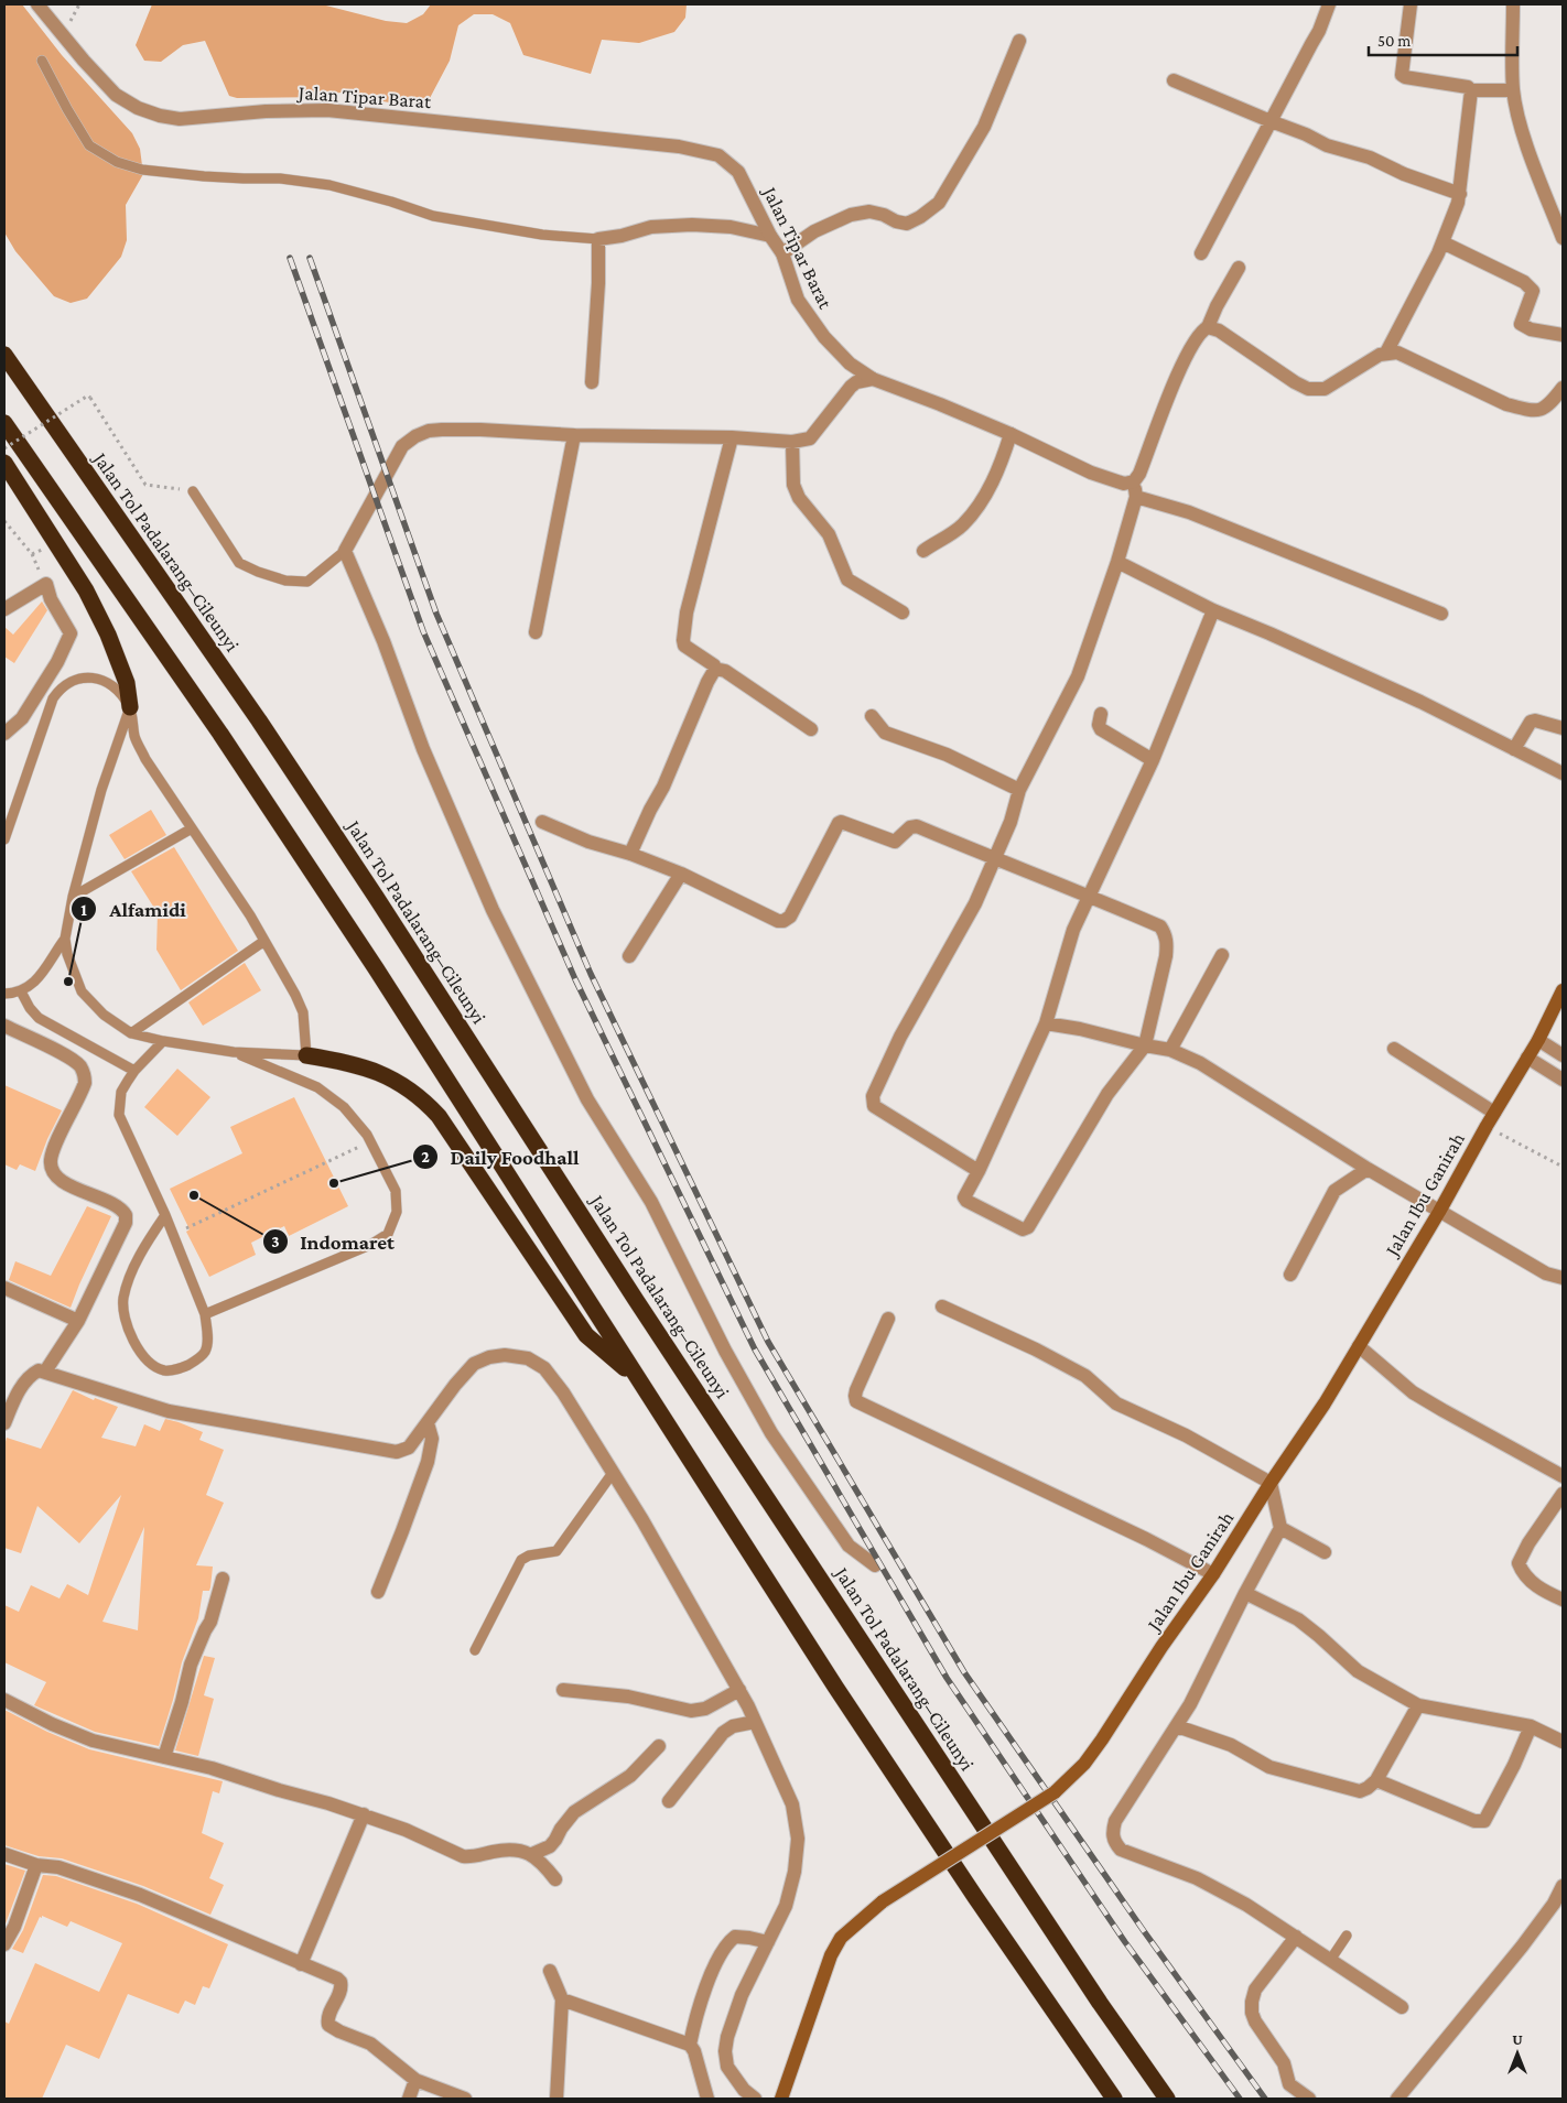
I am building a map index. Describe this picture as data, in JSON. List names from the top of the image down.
{
  "streets": {
    "highway": ["Jalan Tol Padalarang–Cileunyi"],
    "main road": ["Jalan Ibu Ganirah"],
    "street": ["Jalan Tipar Barat"]
  },
  "places": ["Alfamidi", "Daily Foodhall", "Indomaret"],
  "scale_bar": "50 m",
  "north": "top"
}
